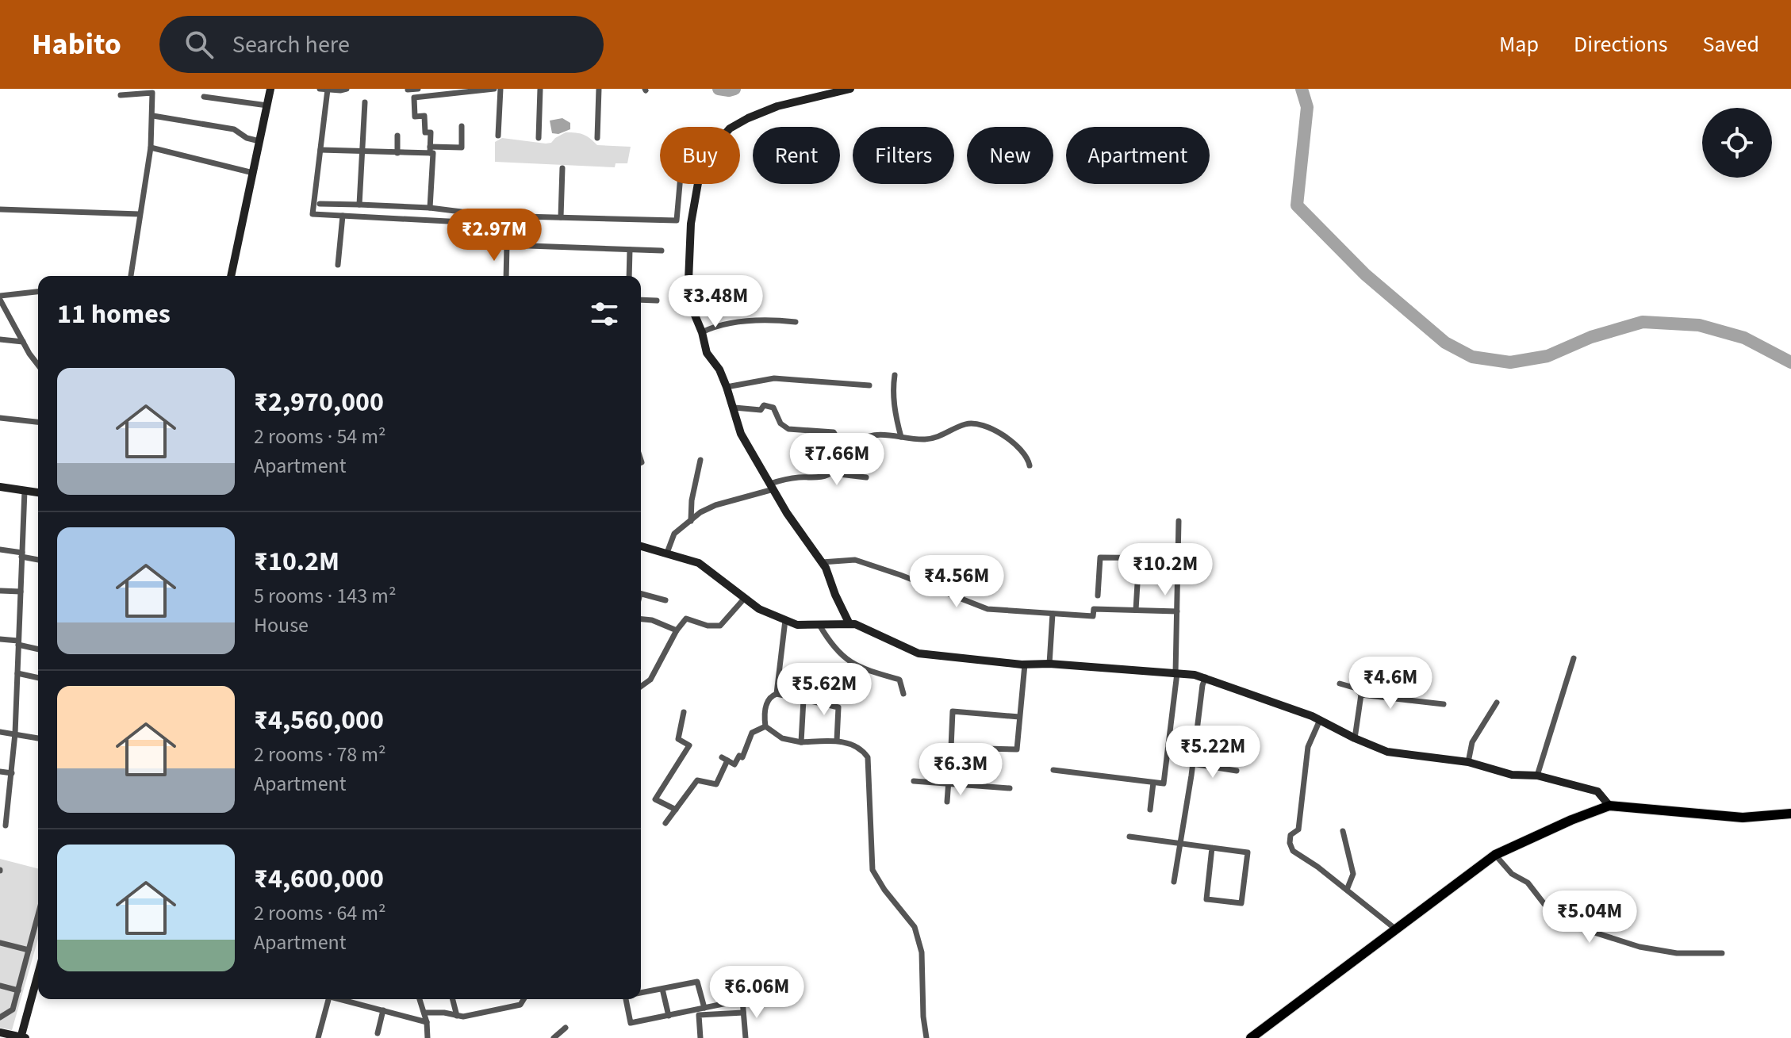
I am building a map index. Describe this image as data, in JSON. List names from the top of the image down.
{
  "page": {
    "header": "Habito",
    "search": "Search here",
    "nav": ["Map", "Directions", "Saved"],
    "chip": [
      "Buy",
      "Rent",
      "Filters",
      "New",
      "Apartment"
    ],
    "price": [
      "₹2.97M",
      "₹3.48M",
      "₹7.66M",
      "₹10.2M",
      "₹4.56M",
      "₹4.6M",
      "₹5.62M",
      "₹5.22M",
      "₹6.3M",
      "₹5.04M",
      "₹6.06M"
    ],
    "heading": "11 homes",
    "list": [
      {
        "name": "₹2,970,000",
        "note": "2 rooms · 54 m² · Apartment"
      },
      {
        "name": "₹10.2M",
        "note": "5 rooms · 143 m² · House"
      },
      {
        "name": "₹4,560,000",
        "note": "2 rooms · 78 m² · Apartment"
      },
      {
        "name": "₹4,600,000",
        "note": "2 rooms · 64 m² · Apartment"
      }
    ]
  }
}
